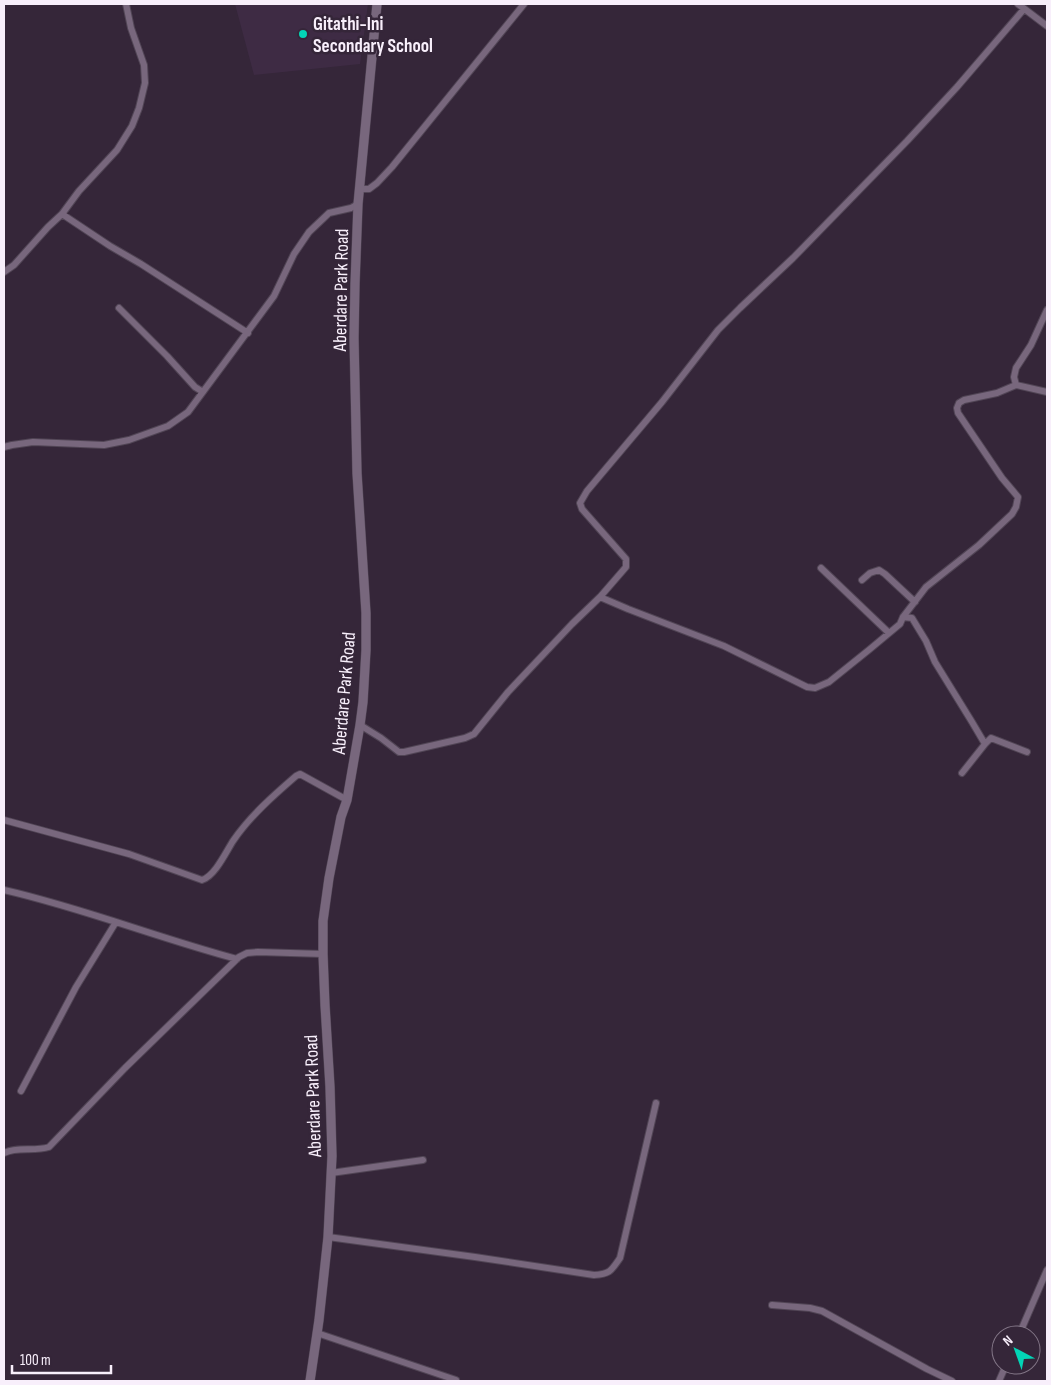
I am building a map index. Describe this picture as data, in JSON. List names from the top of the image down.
{
  "streets": {
    "street": ["Aberdare Park Road"]
  },
  "places": ["Gitathi-Ini Secondary School"],
  "scale_bar": "100 m",
  "north": "top left"
}
